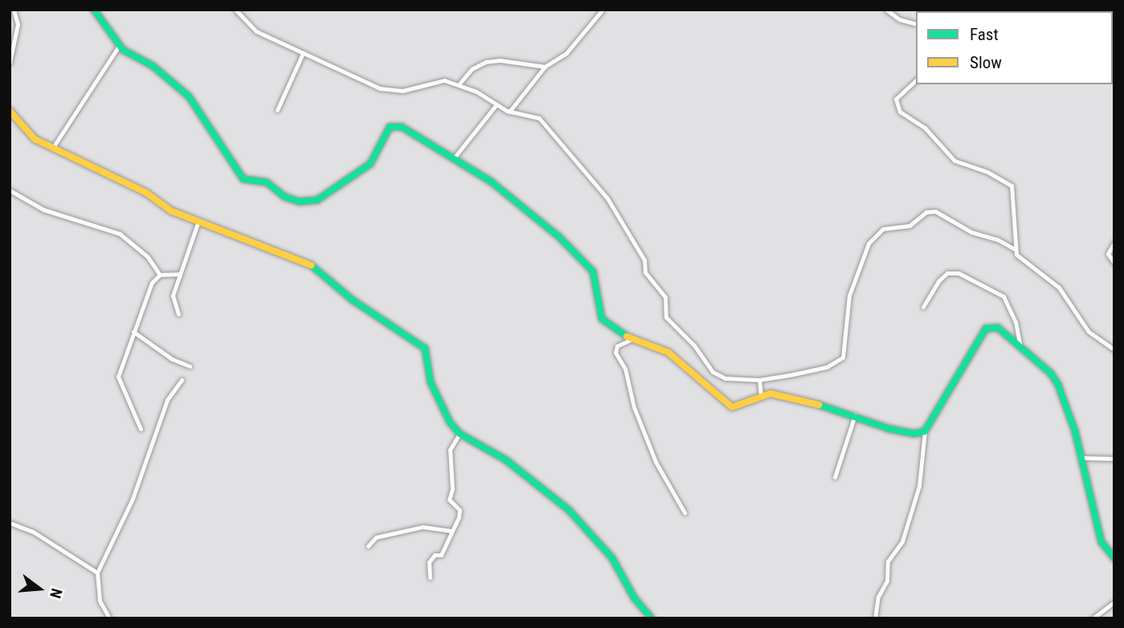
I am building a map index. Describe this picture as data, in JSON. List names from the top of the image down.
{
  "legend": ["Fast", "Slow"],
  "north": "right"
}
